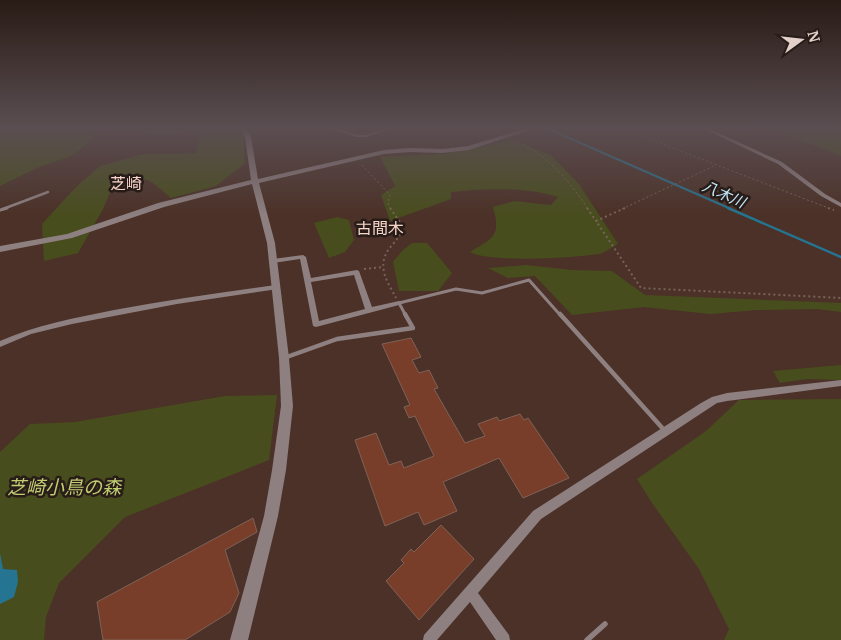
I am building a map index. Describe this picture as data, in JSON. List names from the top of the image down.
{
  "districts": ["芝崎", "古間木"],
  "water": ["八木川"],
  "parks": ["芝崎小鳥の森"],
  "north": "right"
}
